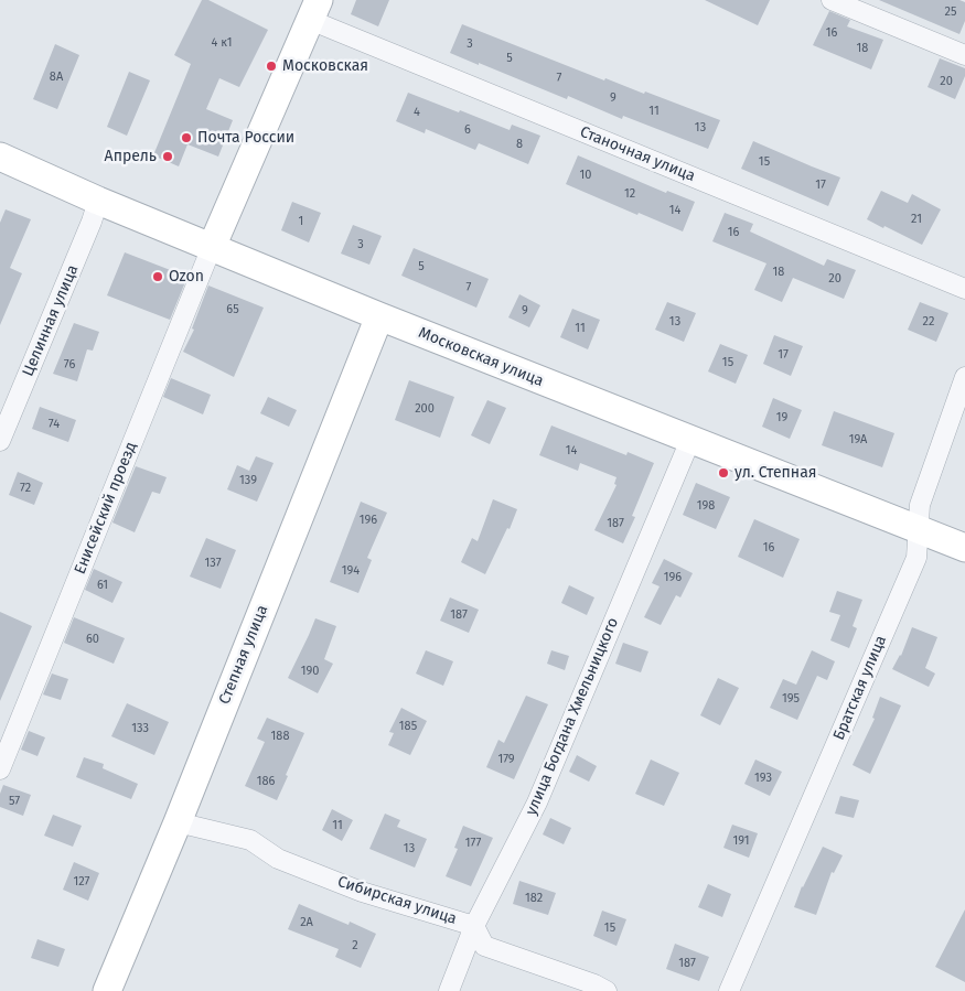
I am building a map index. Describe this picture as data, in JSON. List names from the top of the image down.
{
  "streets": {
    "street": [
      "Станочная улица",
      "Целинная улица",
      "Московская улица",
      "Енисейский проезд",
      "Степная улица",
      "Братская улица",
      "улица Богдана Хмельницкого",
      "Сибирская улица"
    ]
  },
  "crossings": [
    ["Целинная улица", "Московская улица"],
    ["Московская улица", "Енисейский проезд"],
    ["Московская улица", "Степная улица"],
    ["Московская улица", "Братская улица"],
    ["Московская улица", "улица Богдана Хмельницкого"],
    ["Степная улица", "Сибирская улица"],
    ["улица Богдана Хмельницкого", "Сибирская улица"]
  ],
  "places": [
    "Московская",
    "Почта России",
    "Апрель",
    "Ozon",
    "ул. Степная"
  ],
  "house_numbers": [
    "25",
    "16",
    "4 к1",
    "3",
    "18",
    "5",
    "8А",
    "7",
    "20",
    "9",
    "11",
    "4",
    "13",
    "6",
    "8",
    "15",
    "10",
    "17",
    "12",
    "14",
    "21",
    "1",
    "16",
    "3",
    "5",
    "18",
    "20",
    "7",
    "65",
    "9",
    "13",
    "22",
    "11",
    "17",
    "15",
    "76",
    "200",
    "19",
    "74",
    "19А",
    "14",
    "139",
    "72",
    "198",
    "196",
    "187",
    "16",
    "137",
    "194",
    "196",
    "61",
    "187",
    "60",
    "190",
    "195",
    "185",
    "133",
    "188",
    "179",
    "193",
    "186",
    "57",
    "11",
    "191",
    "177",
    "13",
    "127",
    "182",
    "2А",
    "15",
    "2",
    "187"
  ]
}
